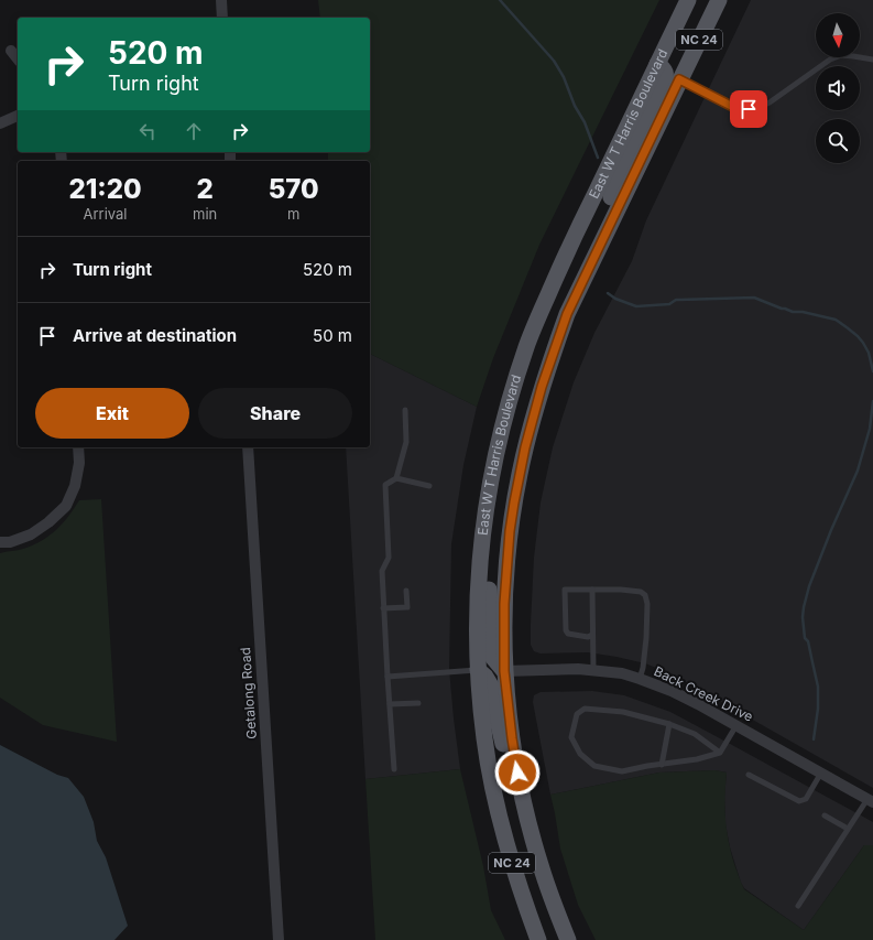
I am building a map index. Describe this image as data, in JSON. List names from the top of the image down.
{
  "streets": {
    "main road": ["NC 24", "East W T Harris Boulevard"],
    "street": ["Getalong Road", "Back Creek Drive"]
  },
  "crossings": [
    ["East W T Harris Boulevard", "Back Creek Drive"]
  ],
  "north": "bottom",
  "page": {
    "turn": ["520 m", "Turn right"],
    "eta": [
      "21:20",
      "Arrival",
      "2",
      "min",
      "570",
      "m"
    ],
    "list": [
      {
        "name": "Turn right",
        "value": "520 m"
      },
      {
        "name": "Arrive at destination",
        "value": "50 m"
      }
    ],
    "buttons": ["Exit", "Share"]
  }
}
